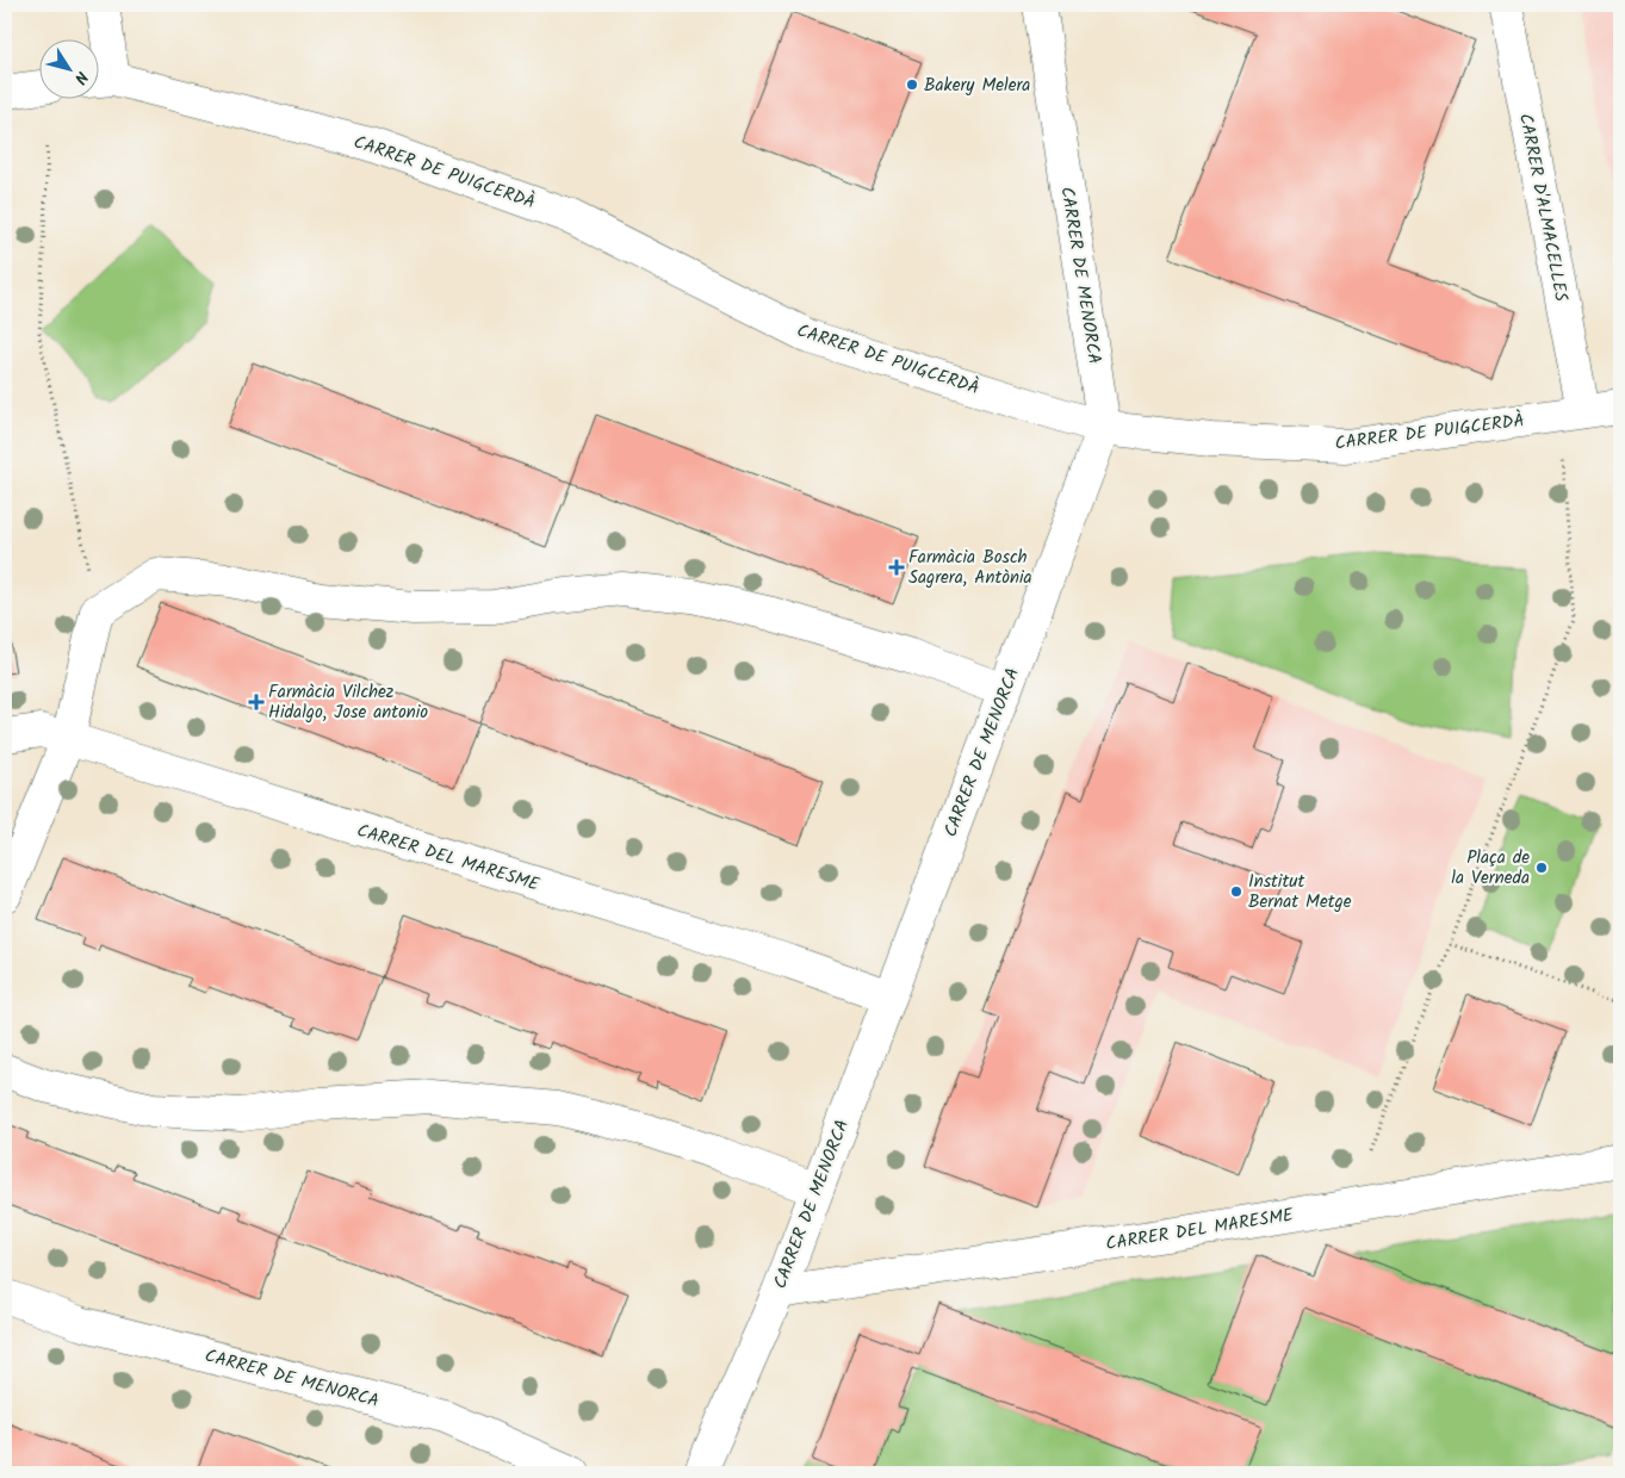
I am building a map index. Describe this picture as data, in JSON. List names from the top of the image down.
{
  "streets": {
    "street": [
      "CARRER DE PUIGCERDÀ",
      "CARRER D'ALMACELLES",
      "CARRER DE MENORCA",
      "CARRER DEL MARESME"
    ]
  },
  "crossings": [
    ["CARRER DE PUIGCERDÀ", "CARRER D'ALMACELLES"],
    ["CARRER DE PUIGCERDÀ", "CARRER DE MENORCA"],
    ["CARRER DE MENORCA", "CARRER DEL MARESME"]
  ],
  "places": {
    "other": ["Bakery Melera", "Plaça de la Verneda", "Institut Bernat Metge"],
    "health": ["Farmàcia Bosch Sagrera, Antònia", "Farmàcia Vilchez Hidalgo, Jose antonio"]
  },
  "north": "bottom right"
}
